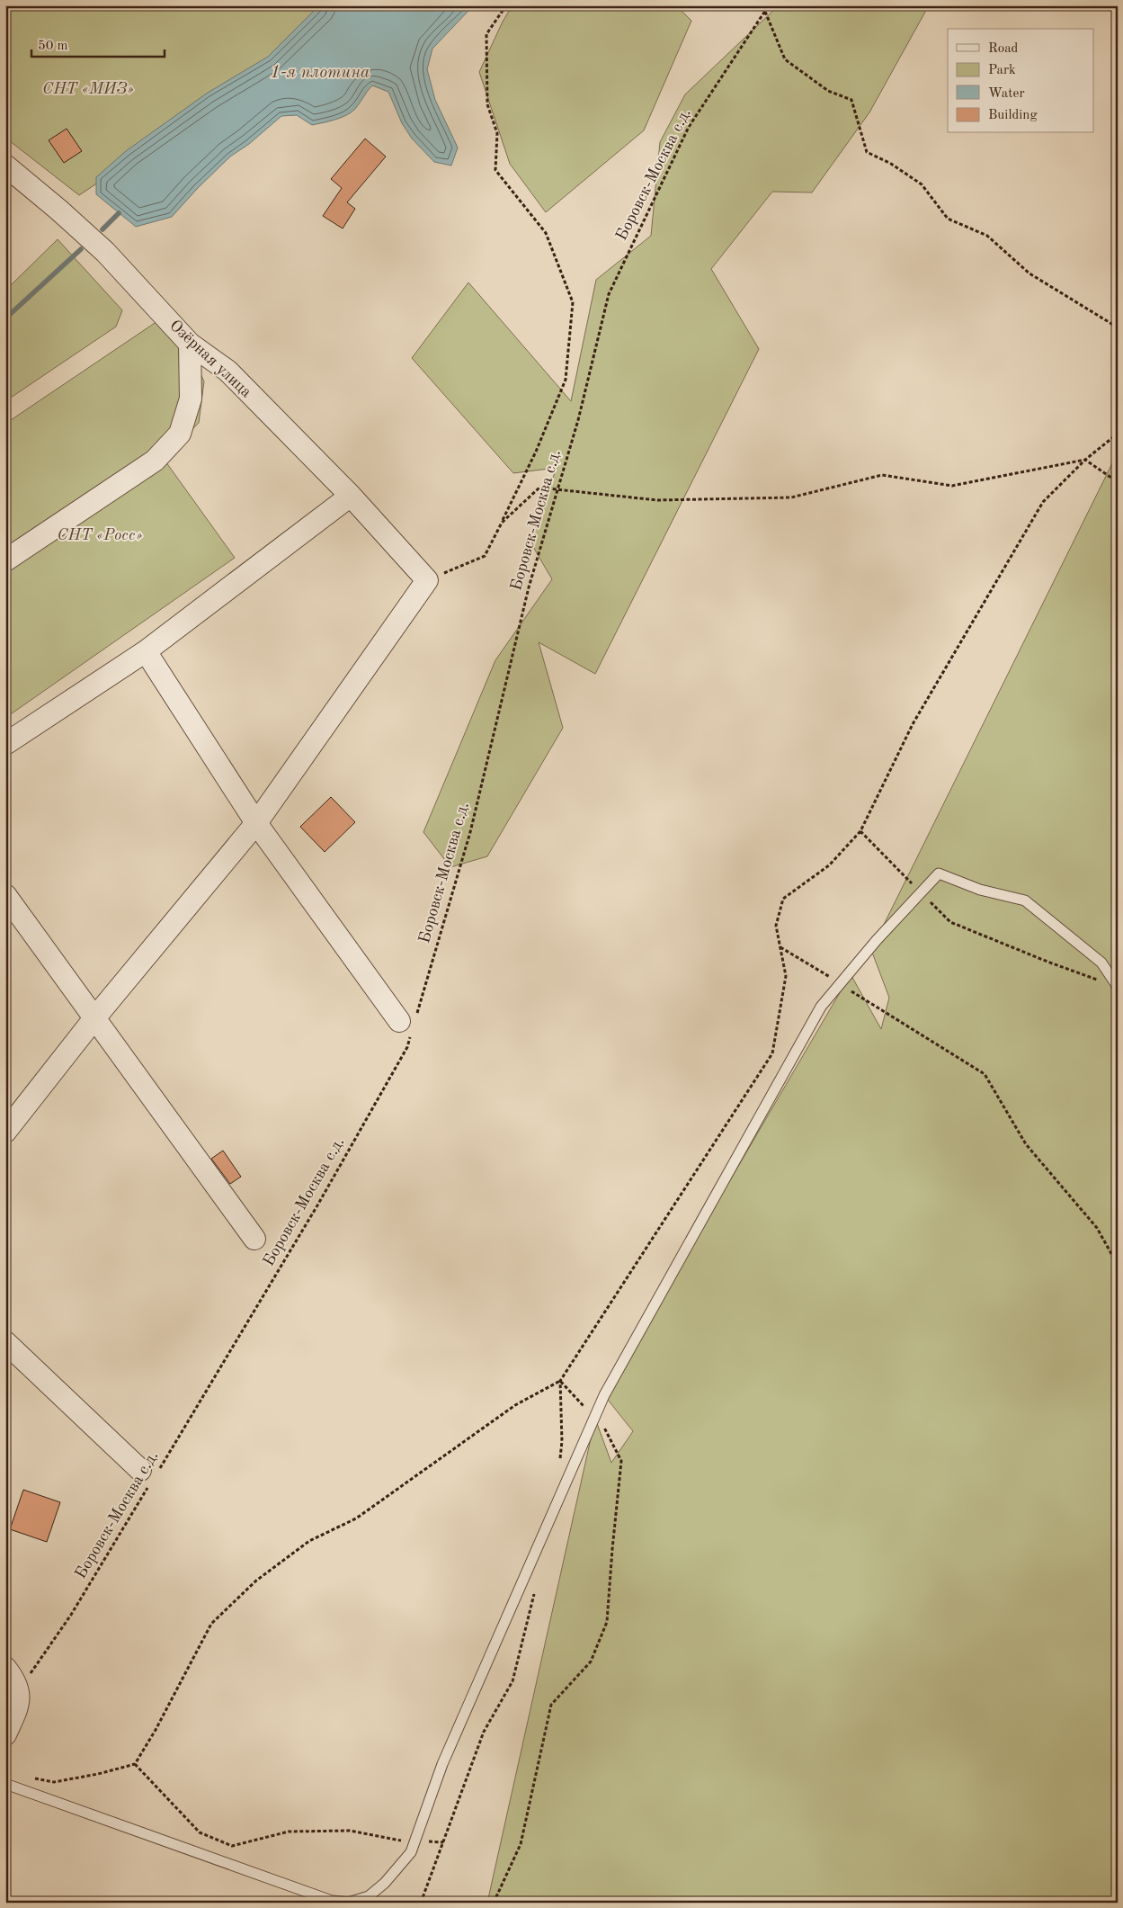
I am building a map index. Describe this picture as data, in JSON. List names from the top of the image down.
{
  "streets": {
    "street": ["Озёрная улица"],
    "path": ["Боровск-Москва с.д."]
  },
  "water": ["1-я плотина"],
  "parks": ["СНТ «МИЗ»", "СНТ «Росс»"],
  "legend": [
    "Road",
    "Park",
    "Water",
    "Building"
  ],
  "scale_bar": "50 m"
}
